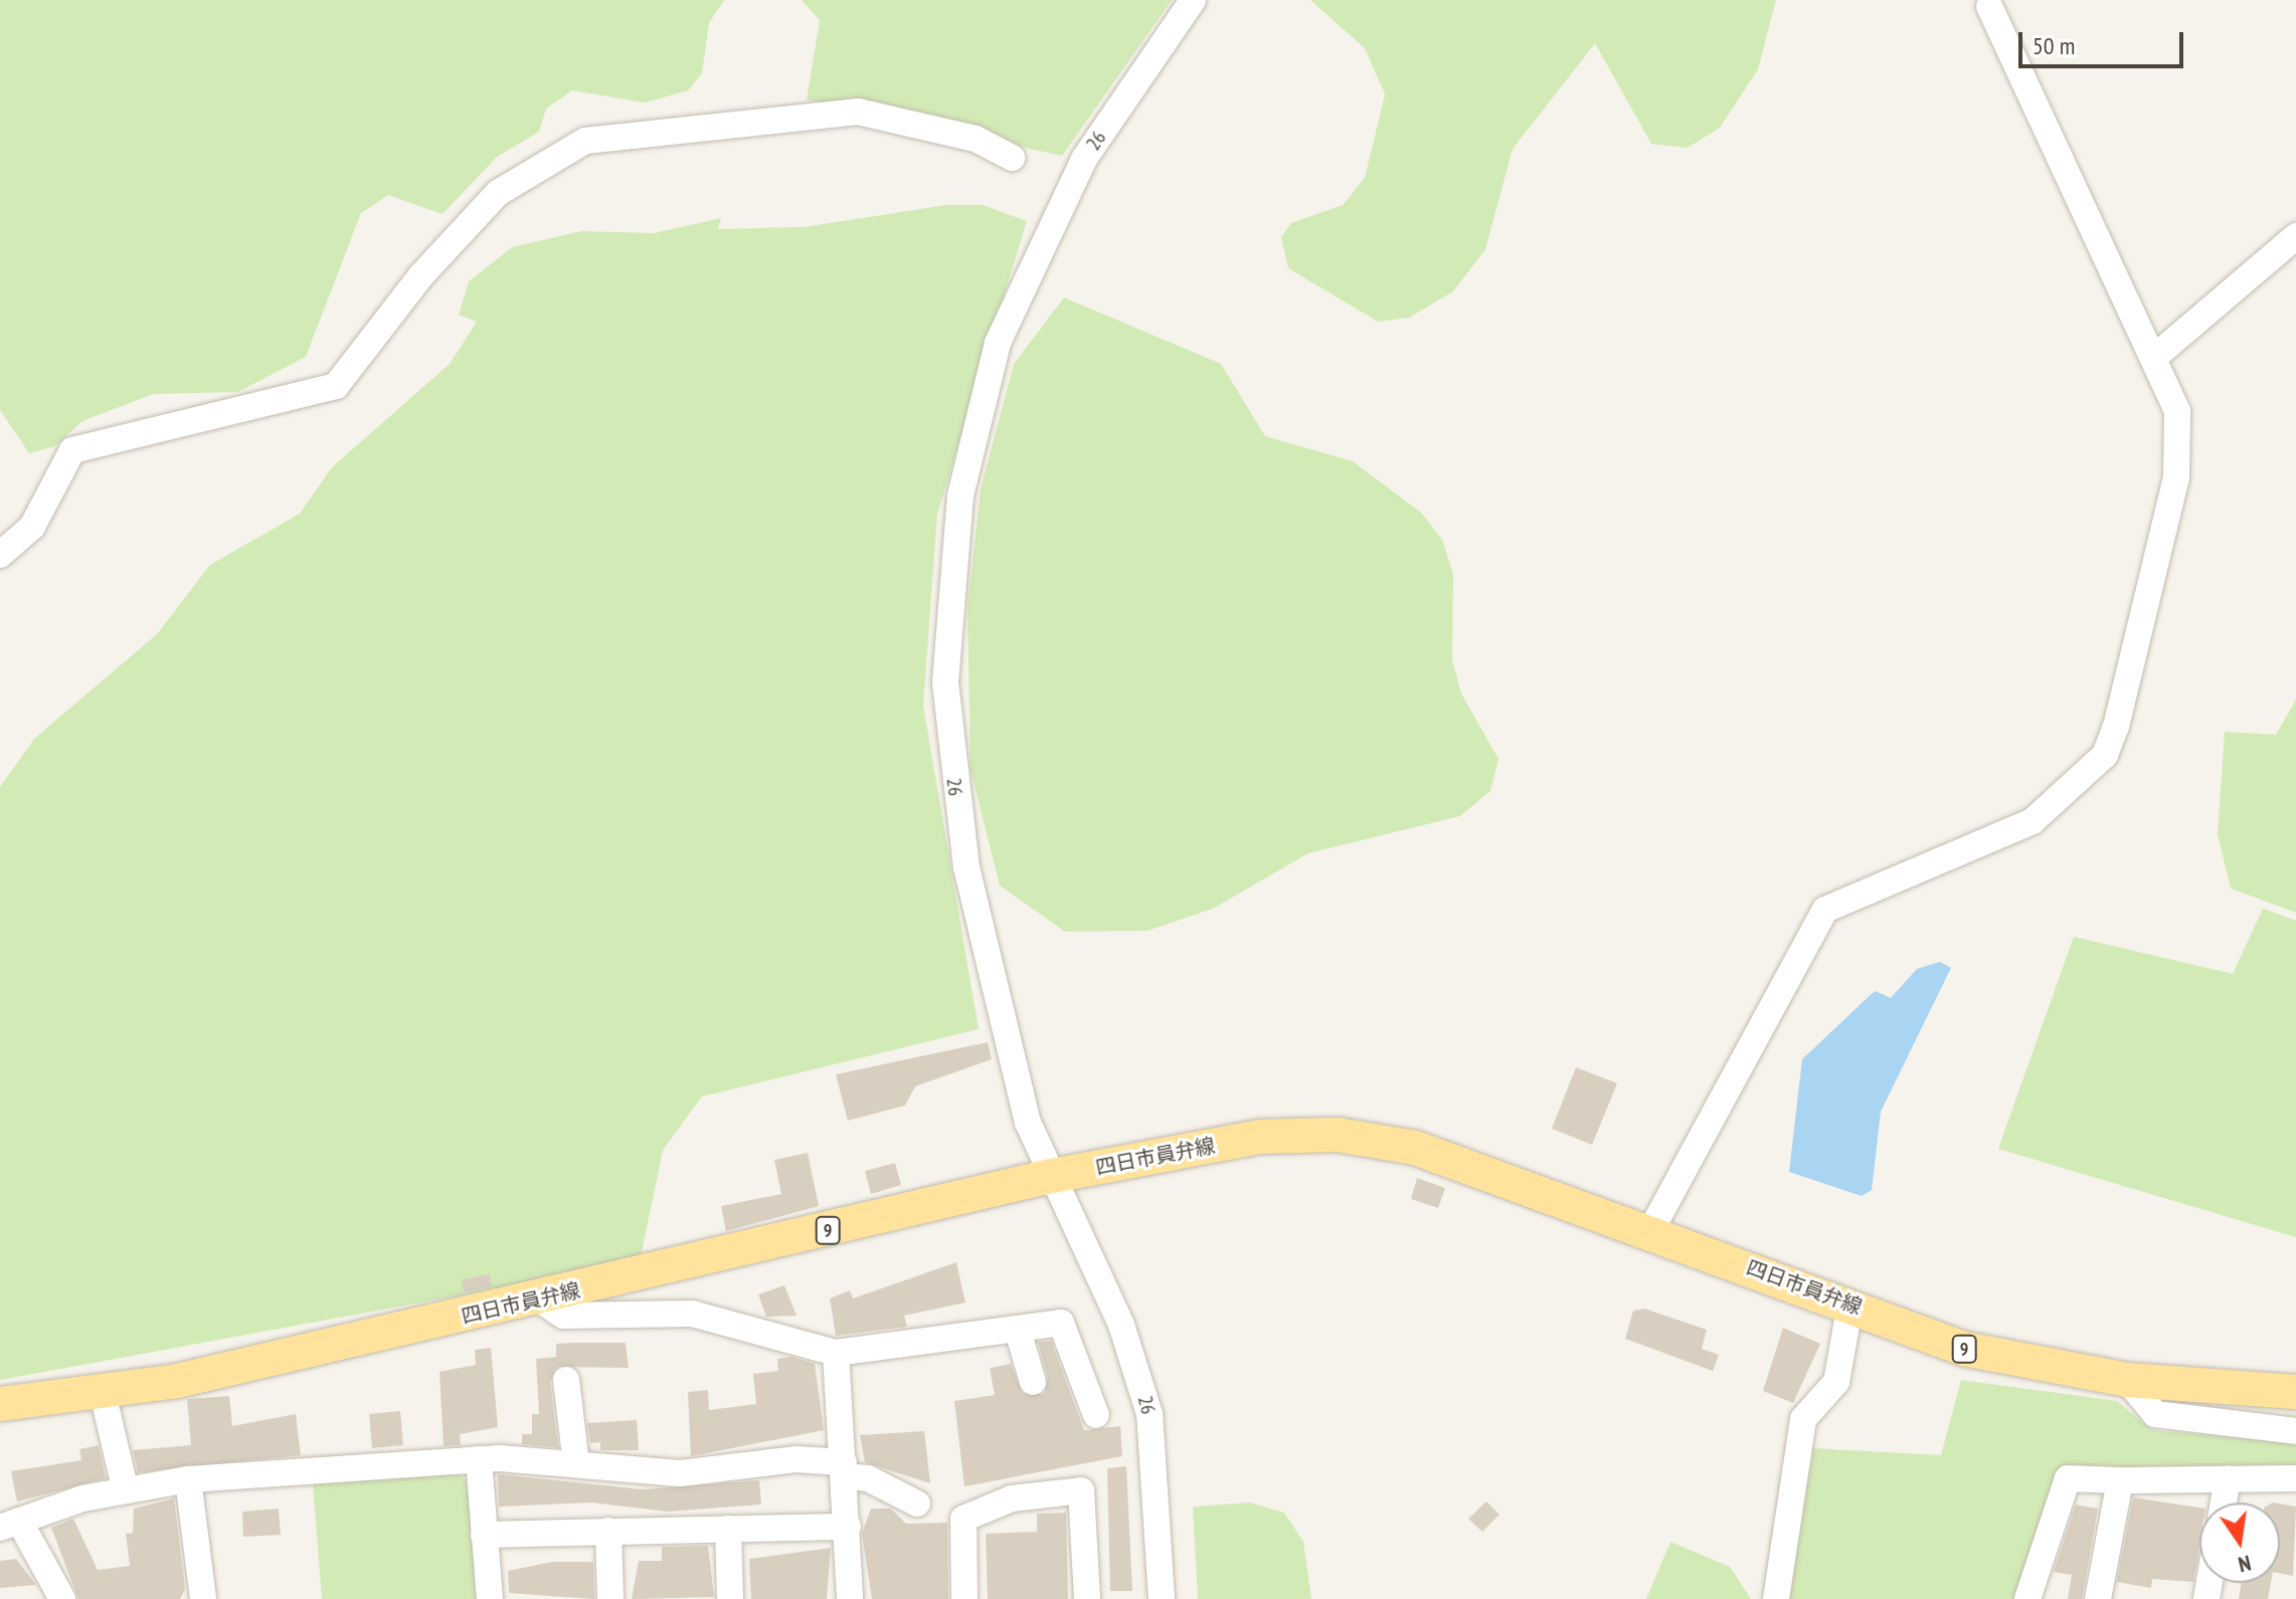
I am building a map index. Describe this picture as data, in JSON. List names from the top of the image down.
{
  "streets": {
    "main road": ["四日市員弁線", "9"],
    "street": ["26"]
  },
  "crossings": [
    ["26", "四日市員弁線"]
  ],
  "scale_bar": "50 m",
  "north": "bottom"
}
